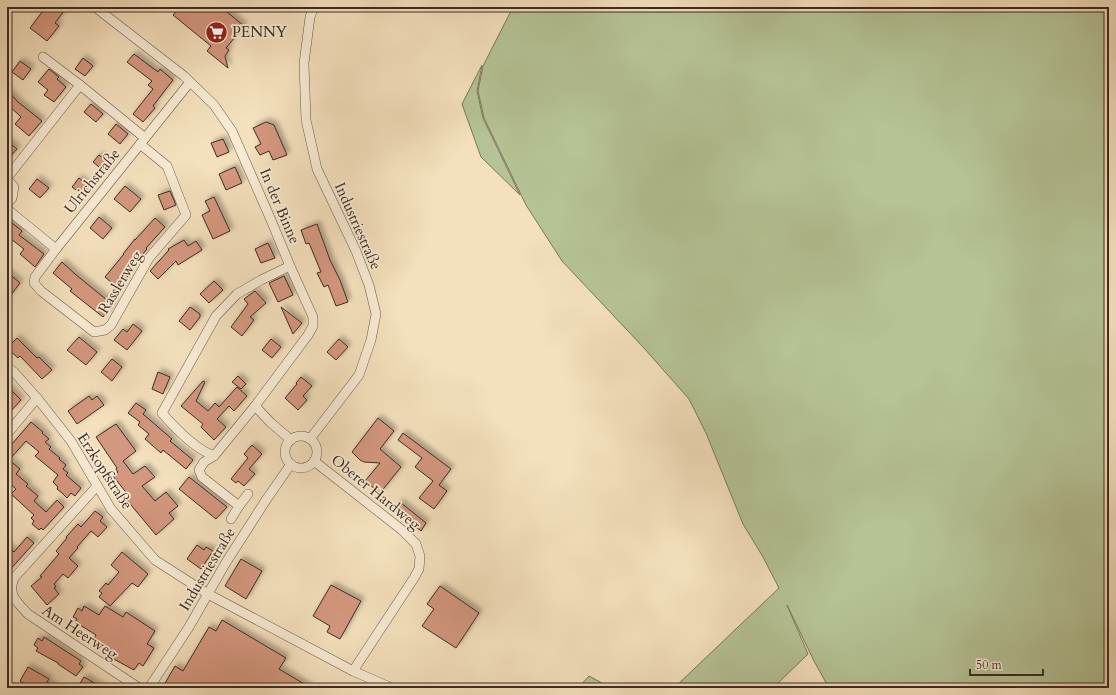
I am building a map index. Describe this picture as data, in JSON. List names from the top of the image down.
{
  "streets": {
    "street": [
      "Ulrichstraße",
      "In der Binne",
      "Industriestraße",
      "Rasslerweg",
      "Erzkopfstraße",
      "Oberer Hardweg",
      "Am Heerweg"
    ]
  },
  "crossings": [
    ["Ulrichstraße", "In der Binne"],
    ["Ulrichstraße", "Rasslerweg"],
    ["Industriestraße", "Erzkopfstraße"],
    ["Industriestraße", "Oberer Hardweg"],
    ["Erzkopfstraße", "Am Heerweg"]
  ],
  "places": {
    "supermarket": ["PENNY"]
  },
  "scale_bar": "50 m"
}
